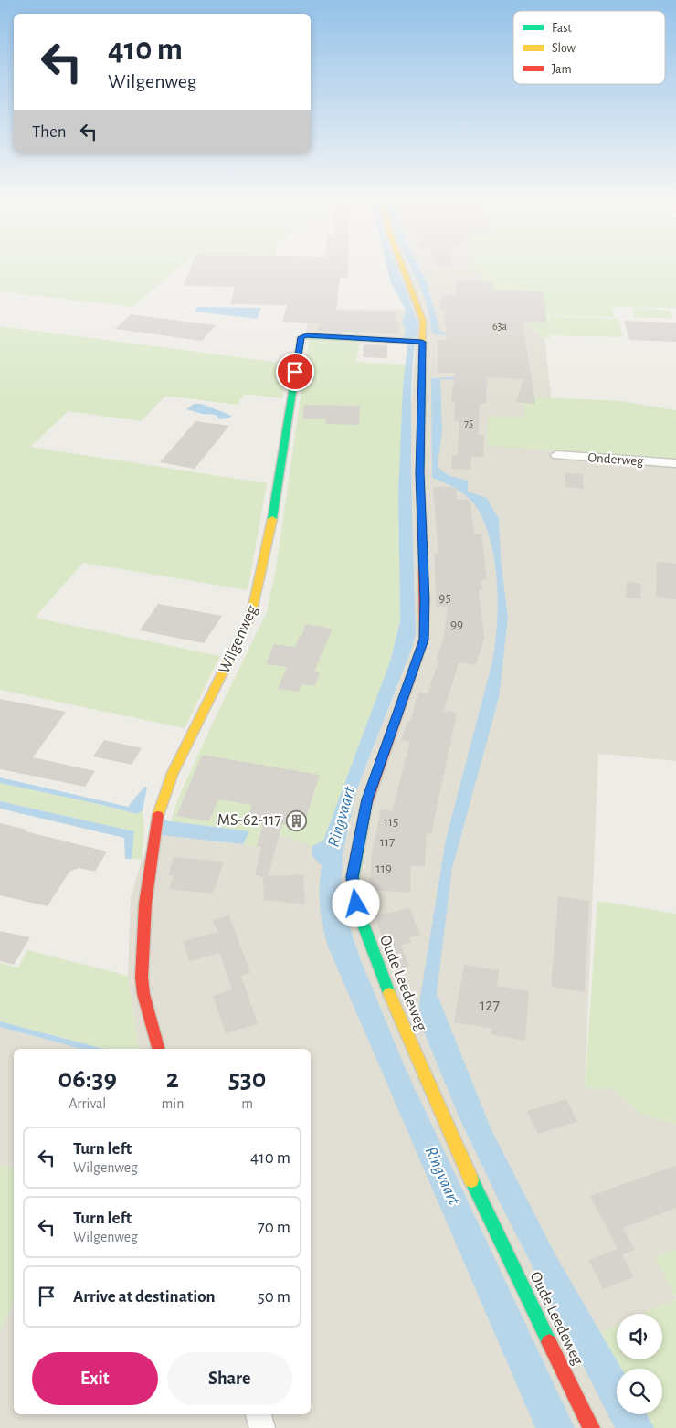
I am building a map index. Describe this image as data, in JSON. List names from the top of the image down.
{
  "streets": {
    "street": ["Onderweg", "Wilgenweg", "Oude Leedeweg"]
  },
  "crossings": [
    ["Wilgenweg", "Oude Leedeweg"]
  ],
  "water": ["Ringvaart"],
  "places": {
    "building": ["MS-62-117"]
  },
  "house_numbers": [
    "63a",
    "75",
    "95",
    "99",
    "115",
    "117",
    "119",
    "127"
  ],
  "legend": ["Fast", "Slow", "Jam"],
  "page": {
    "turn": ["410 m", "Wilgenweg"],
    "then": "Then",
    "eta": [
      "06:39",
      "Arrival",
      "2",
      "min",
      "530",
      "m"
    ],
    "list": [
      {
        "name": "Turn left",
        "note": "Wilgenweg",
        "value": "410 m"
      },
      {
        "name": "Turn left",
        "note": "Wilgenweg",
        "value": "70 m"
      },
      {
        "name": "Arrive at destination",
        "value": "50 m"
      }
    ],
    "buttons": ["Exit", "Share"]
  }
}
